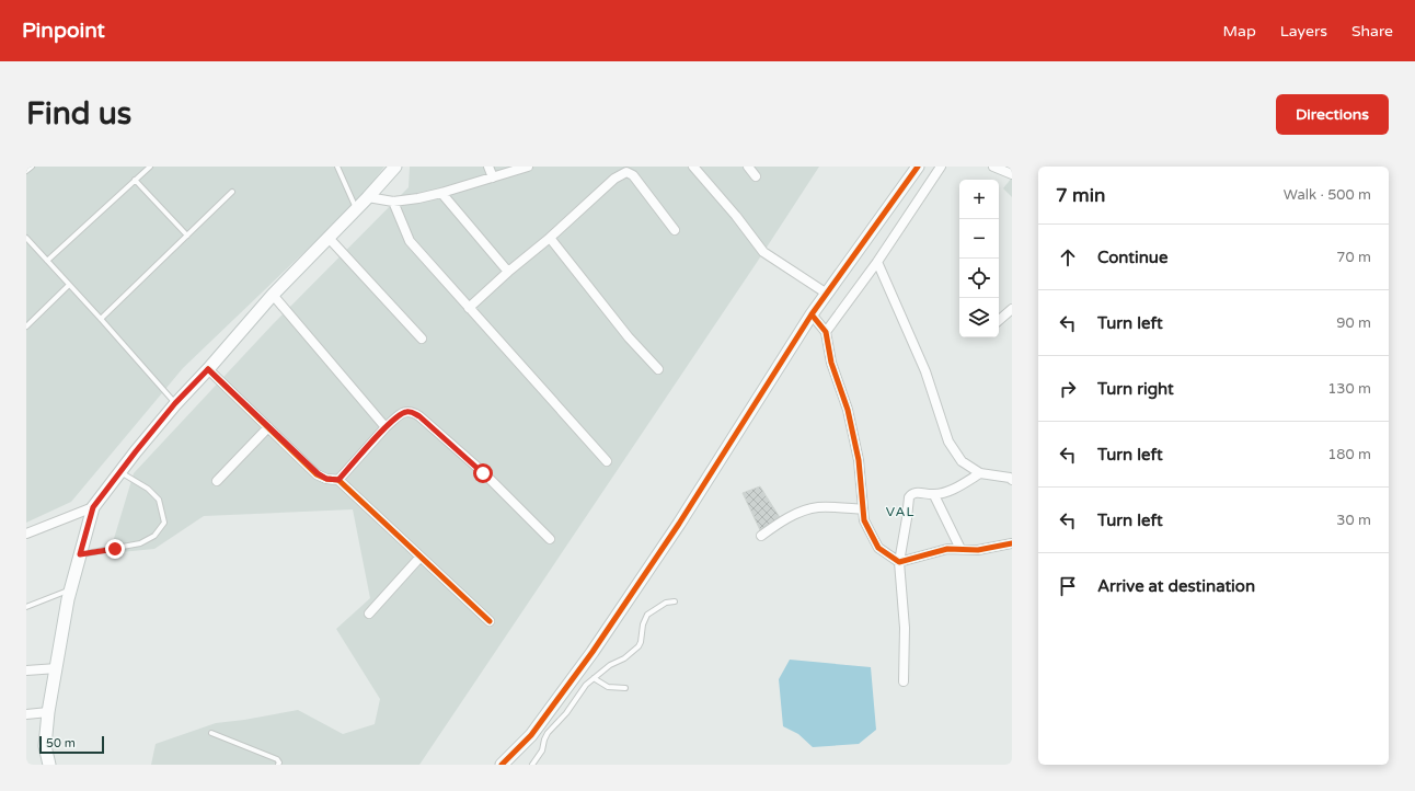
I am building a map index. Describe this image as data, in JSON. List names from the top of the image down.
{
  "districts": ["VAL"],
  "scale_bar": "50 m",
  "page": {
    "header": "Pinpoint",
    "nav": ["Map", "Layers", "Share"],
    "buttons": "Directions",
    "title": "Find us",
    "heading": ["7 min", "Walk · 500 m"],
    "map_buttons": ["+", "−"],
    "list": [
      ["Continue", "70 m"],
      ["Turn left", "90 m"],
      ["Turn right", "130 m"],
      ["Turn left", "180 m"],
      ["Turn left", "30 m"],
      "Arrive at destination"
    ],
    "scale": "50 m"
  }
}
